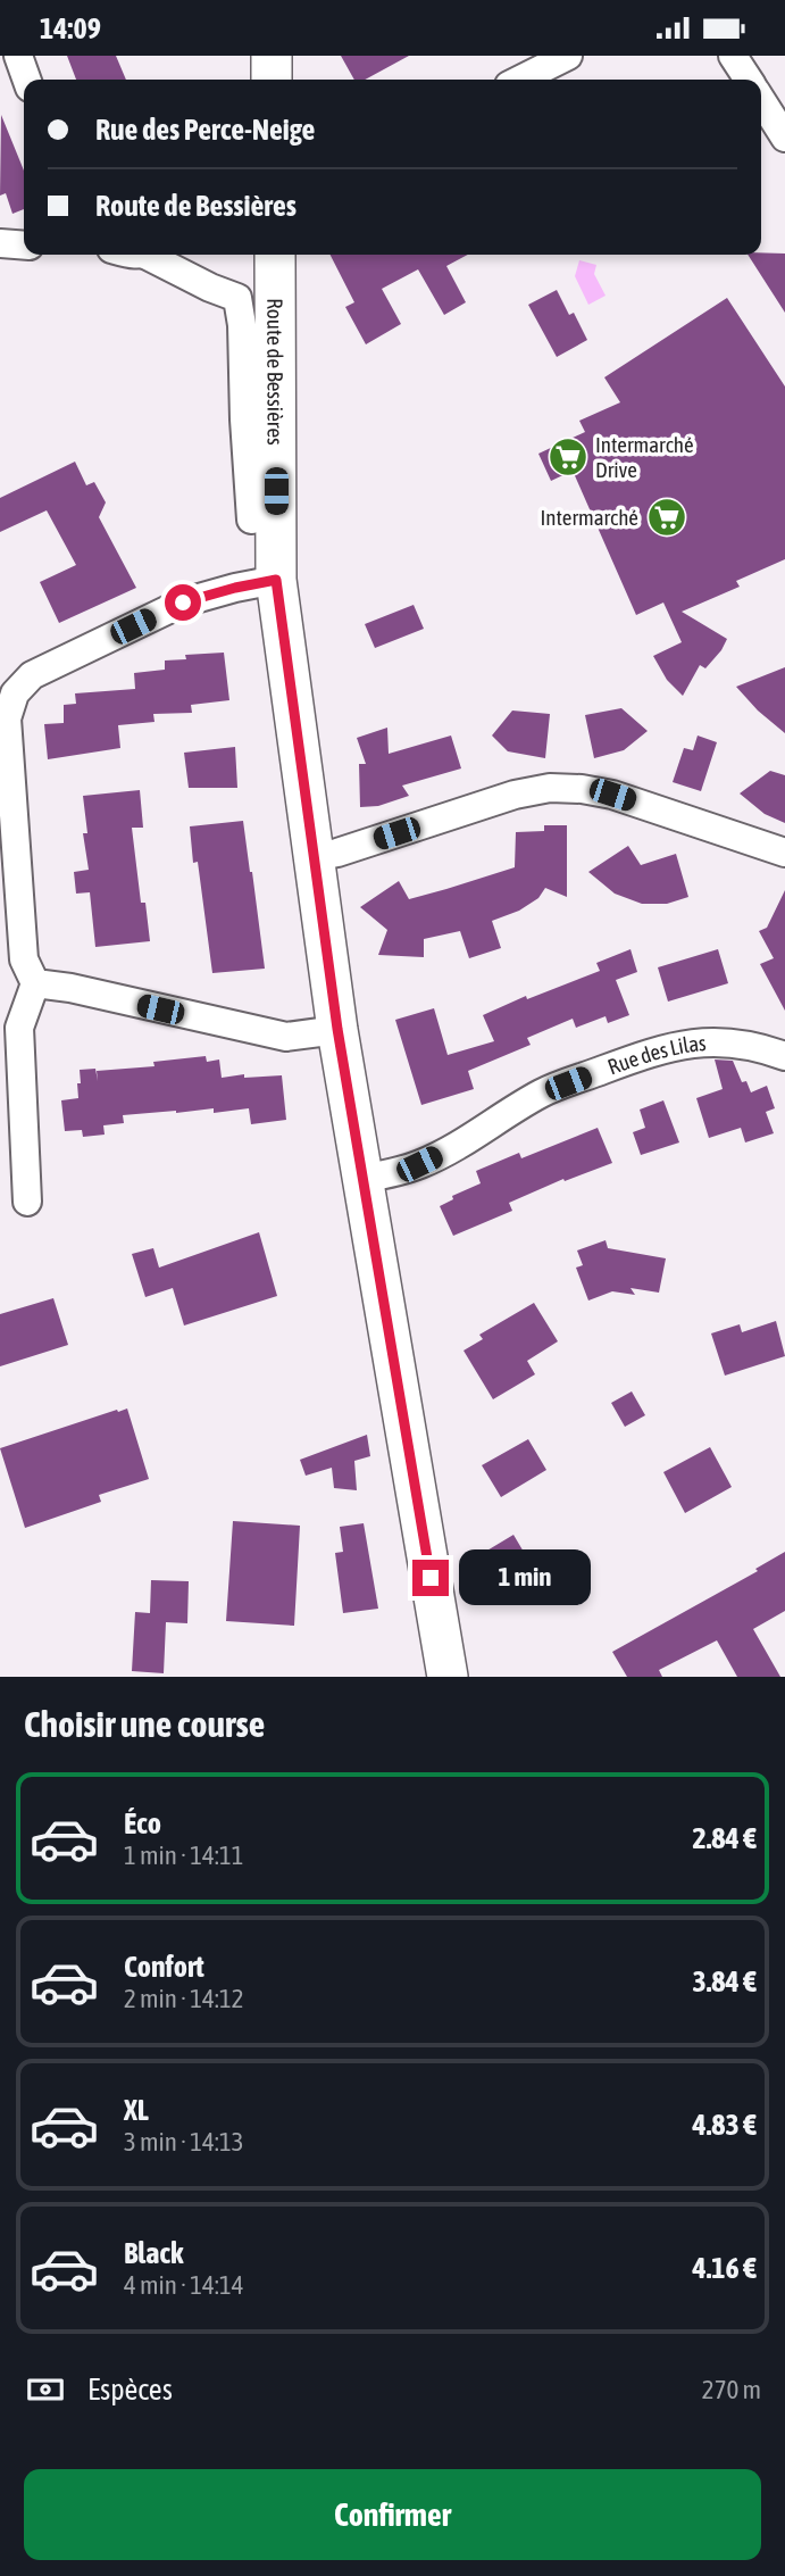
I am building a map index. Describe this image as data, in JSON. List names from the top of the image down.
{
  "streets": {
    "main road": ["Route de Bessières"],
    "street": ["Rue des Lilas"]
  },
  "crossings": [
    ["Route de Bessières", "Rue des Lilas"]
  ],
  "places": {
    "supermarket": ["Intermarché Drive", "Intermarché"]
  },
  "page": {
    "status": "14:09",
    "banner": ["Rue des Perce-Neige", "Route de Bessières"],
    "bubble": "1 min",
    "heading": "Choisir une course",
    "list": [
      {
        "name": "Éco",
        "note": "1 min · 14:11",
        "value": "2.84 €"
      },
      {
        "name": "Confort",
        "note": "2 min · 14:12",
        "value": "3.84 €"
      },
      {
        "name": "XL",
        "note": "3 min · 14:13",
        "value": "4.83 €"
      },
      {
        "name": "Black",
        "note": "4 min · 14:14",
        "value": "4.16 €"
      }
    ],
    "pay": ["Espèces", "270 m"],
    "buttons": "Confirmer"
  }
}
